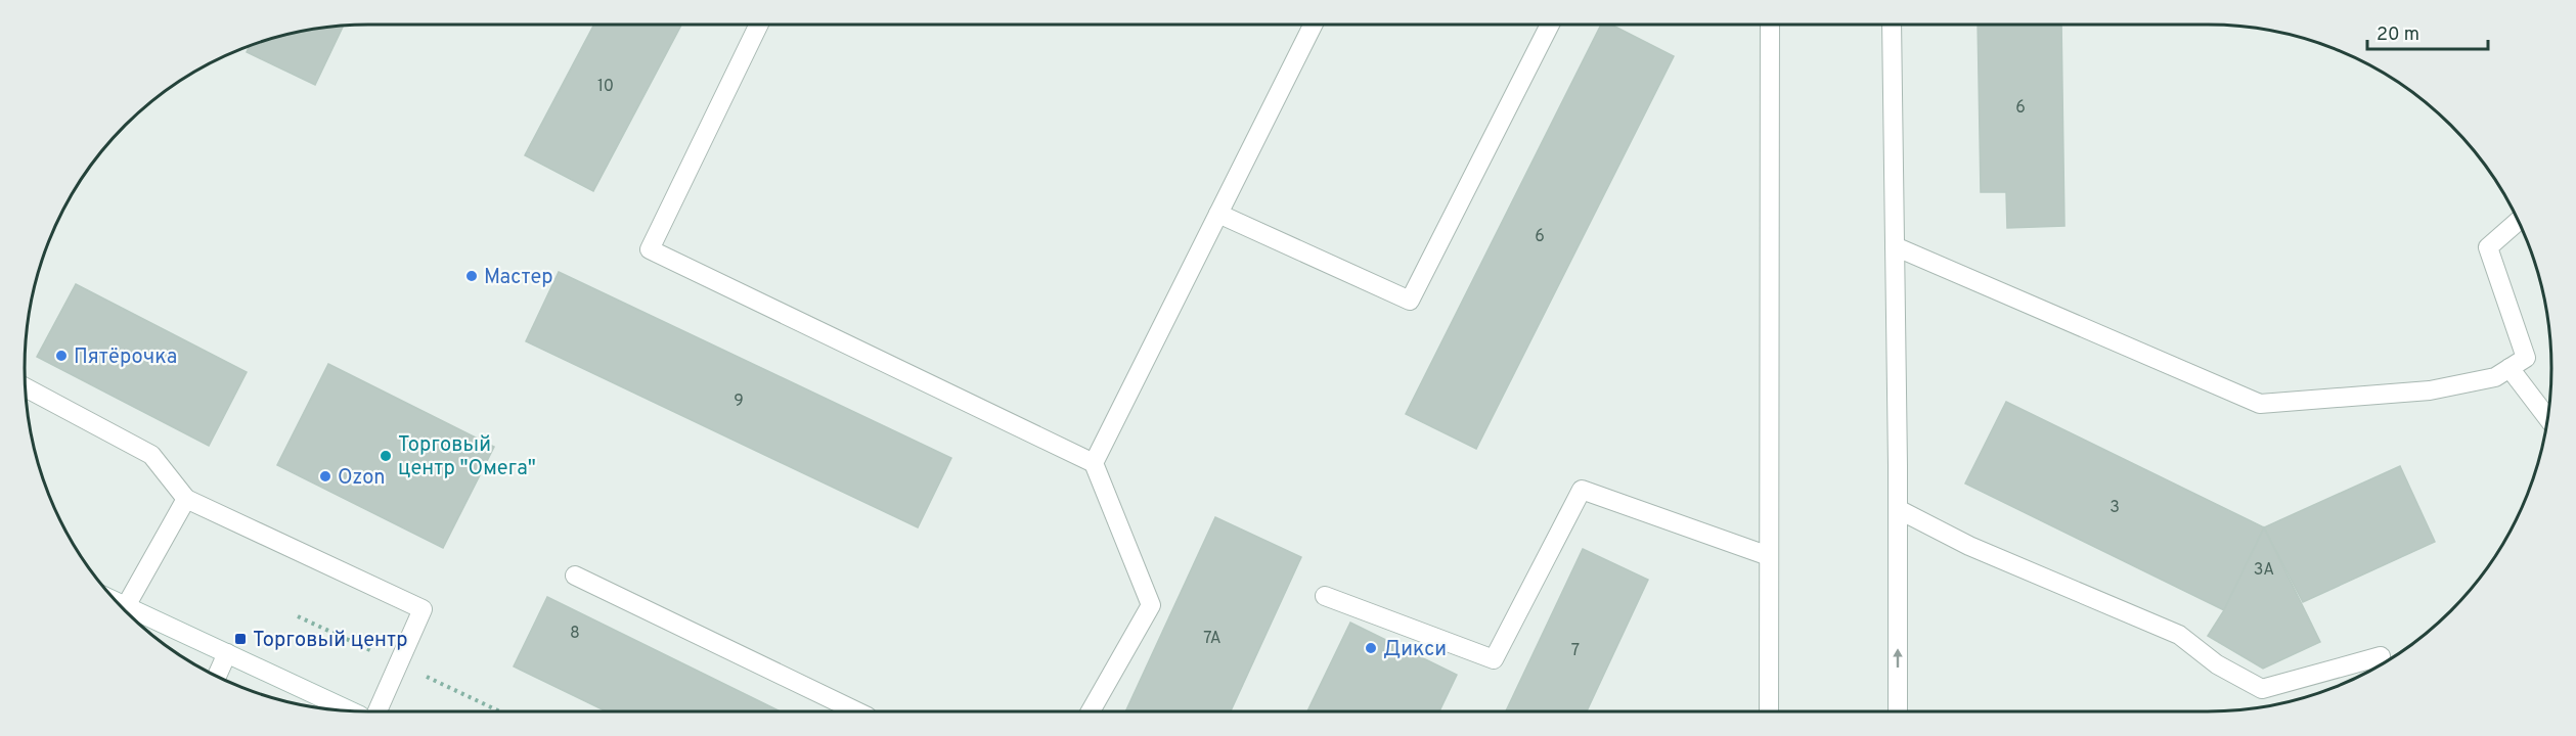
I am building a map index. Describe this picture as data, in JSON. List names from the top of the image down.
{
  "places": {
    "other": [
      "Мастер",
      "Пятёрочка",
      "Торговый центр \"Омега\"",
      "Ozon",
      "Дикси"
    ],
    "transit": ["Торговый центр"]
  },
  "house_numbers": [
    "10",
    "6",
    "6",
    "9",
    "3",
    "3А",
    "8",
    "7А",
    "7"
  ],
  "scale_bar": "20 m"
}
